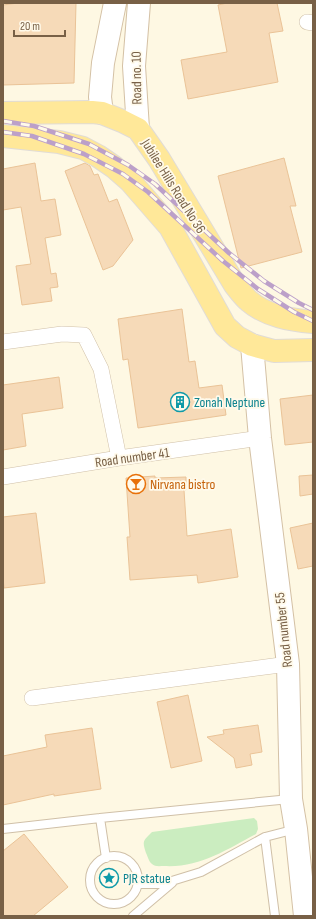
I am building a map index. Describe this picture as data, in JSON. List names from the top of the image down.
{
  "streets": {
    "main road": ["Jubilee Hills Road No 36"],
    "street": ["Road no. 10", "Road number 41", "Road number 55"]
  },
  "crossings": [
    ["Road no. 10", "Jubilee Hills Road No 36"],
    ["Jubilee Hills Road No 36", "Road number 55"],
    ["Road number 41", "Road number 55"]
  ],
  "places": {
    "building": ["Zonah Neptune"],
    "bar": ["Nirvana bistro"],
    "place": ["PJR statue"]
  },
  "scale_bar": "20 m"
}
